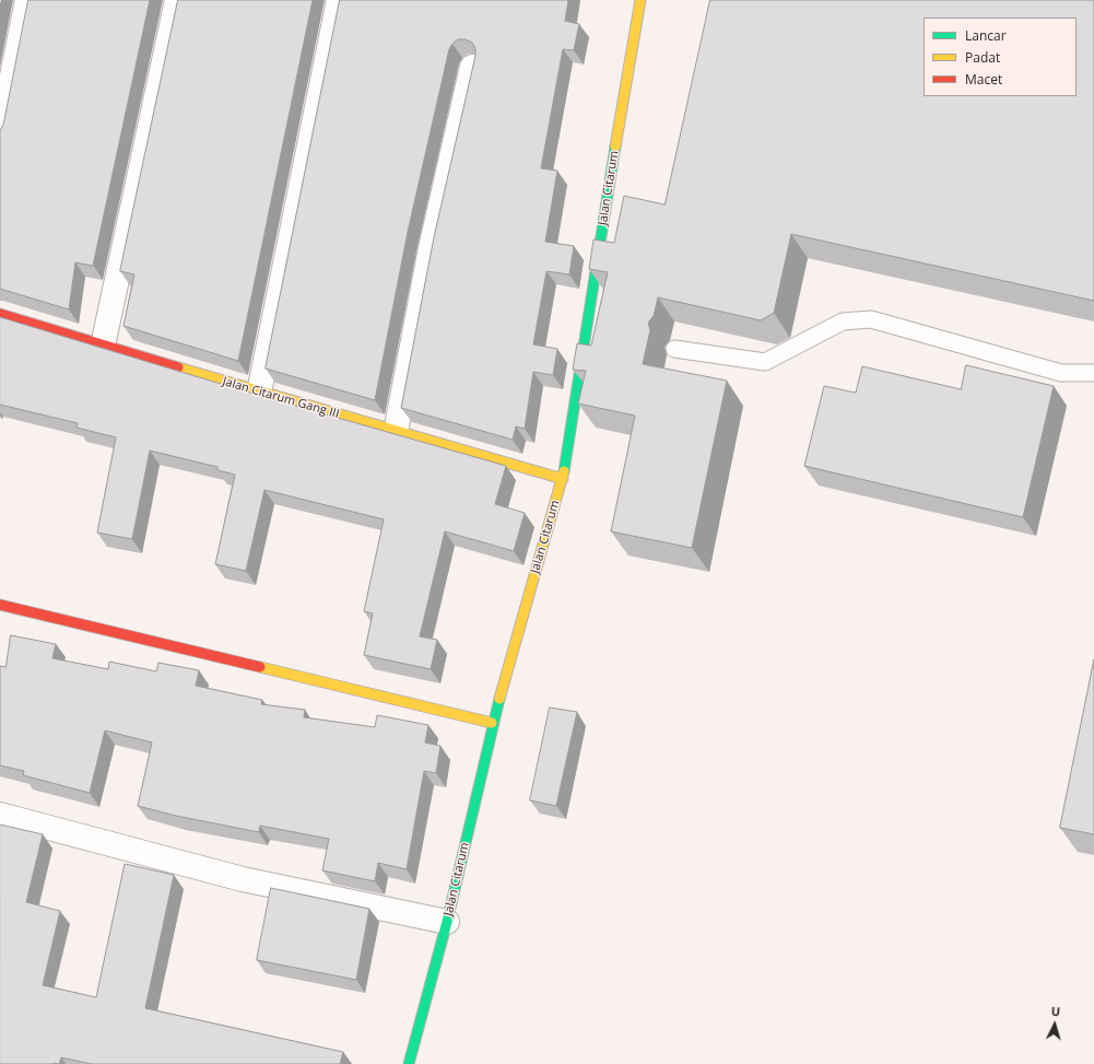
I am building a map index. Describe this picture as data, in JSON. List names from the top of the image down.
{
  "streets": {
    "street": ["Jalan Citarum", "Jalan Citarum Gang III"]
  },
  "crossings": [
    ["Jalan Citarum", "Jalan Citarum Gang III"]
  ],
  "legend": ["Lancar", "Padat", "Macet"],
  "north": "top"
}
